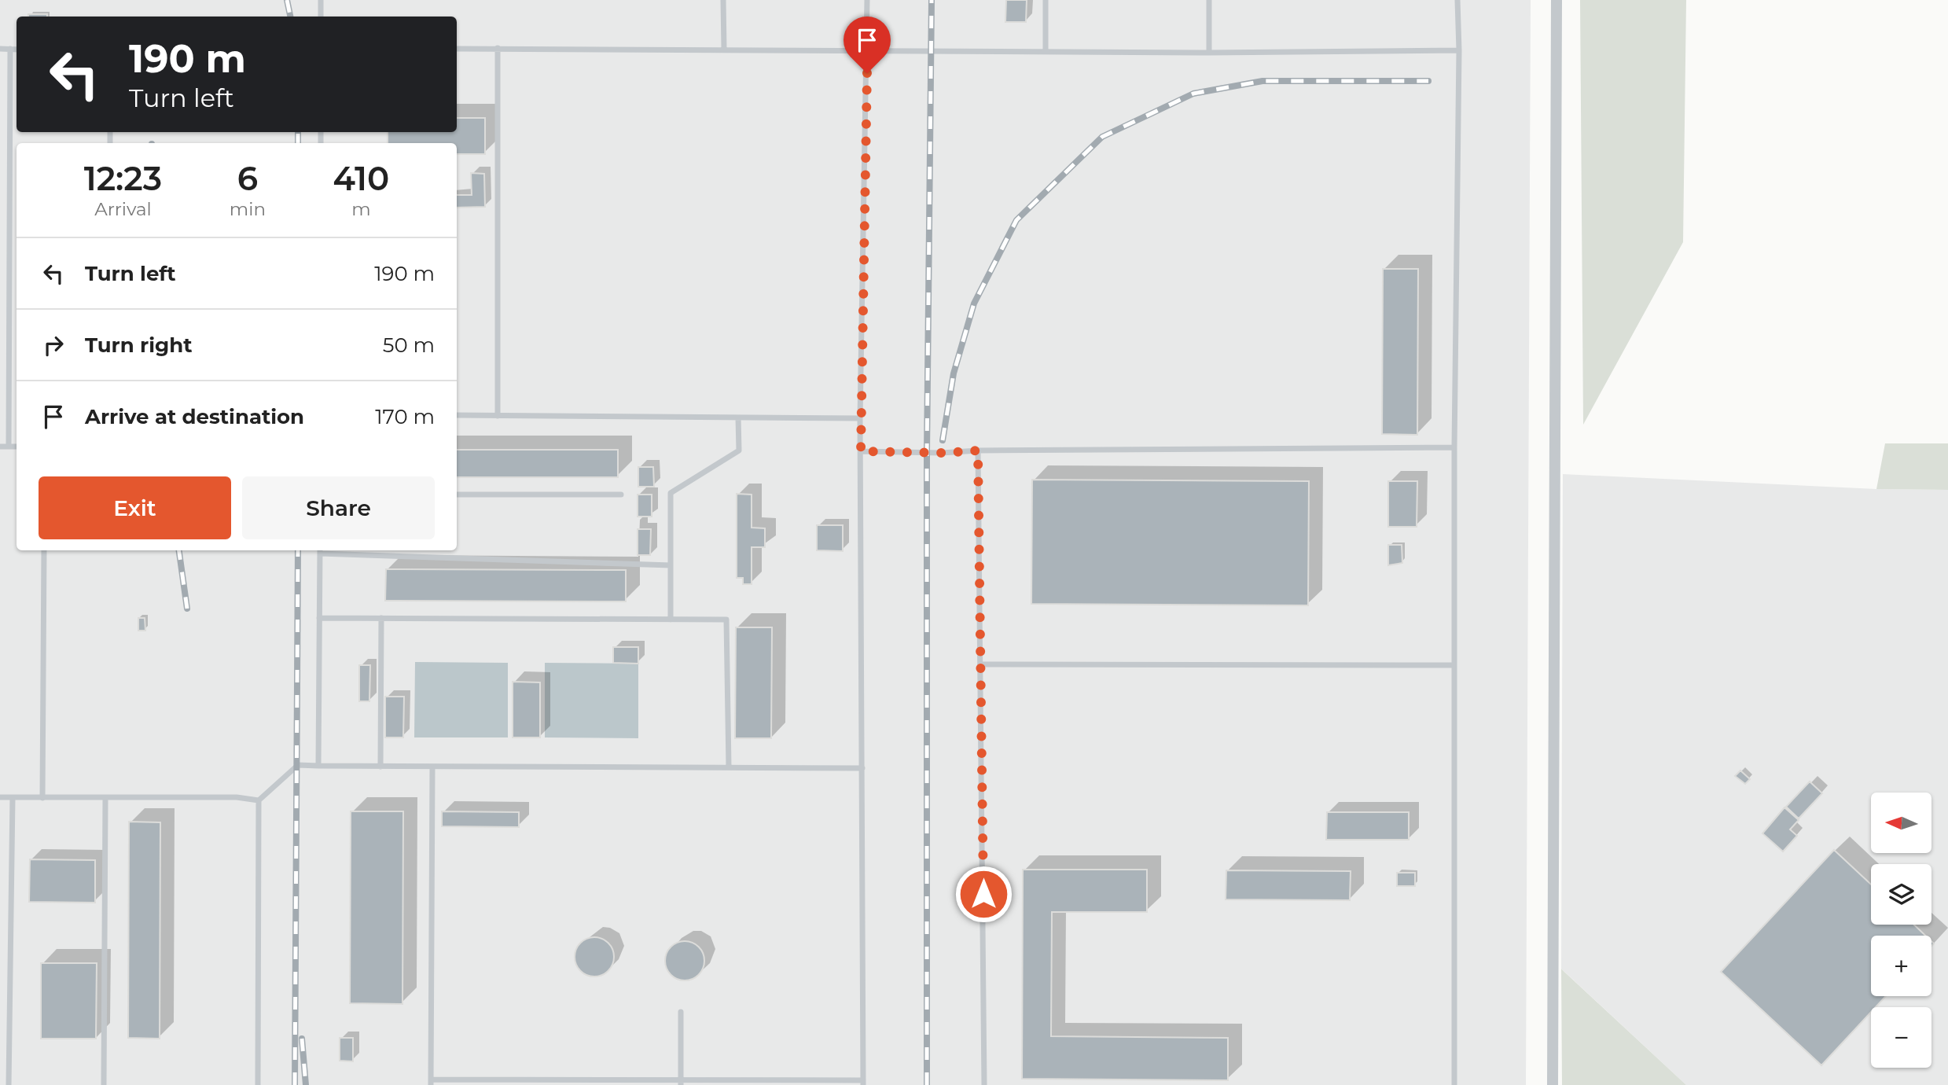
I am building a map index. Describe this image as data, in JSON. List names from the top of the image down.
{
  "north": "left",
  "page": {
    "turn": ["190 m", "Turn left"],
    "eta": [
      "12:23",
      "Arrival",
      "6",
      "min",
      "410",
      "m"
    ],
    "list": [
      {
        "name": "Turn left",
        "value": "190 m"
      },
      {
        "name": "Turn right",
        "value": "50 m"
      },
      {
        "name": "Arrive at destination",
        "value": "170 m"
      }
    ],
    "buttons": ["Exit", "Share"],
    "map_buttons": ["+", "−"]
  }
}
